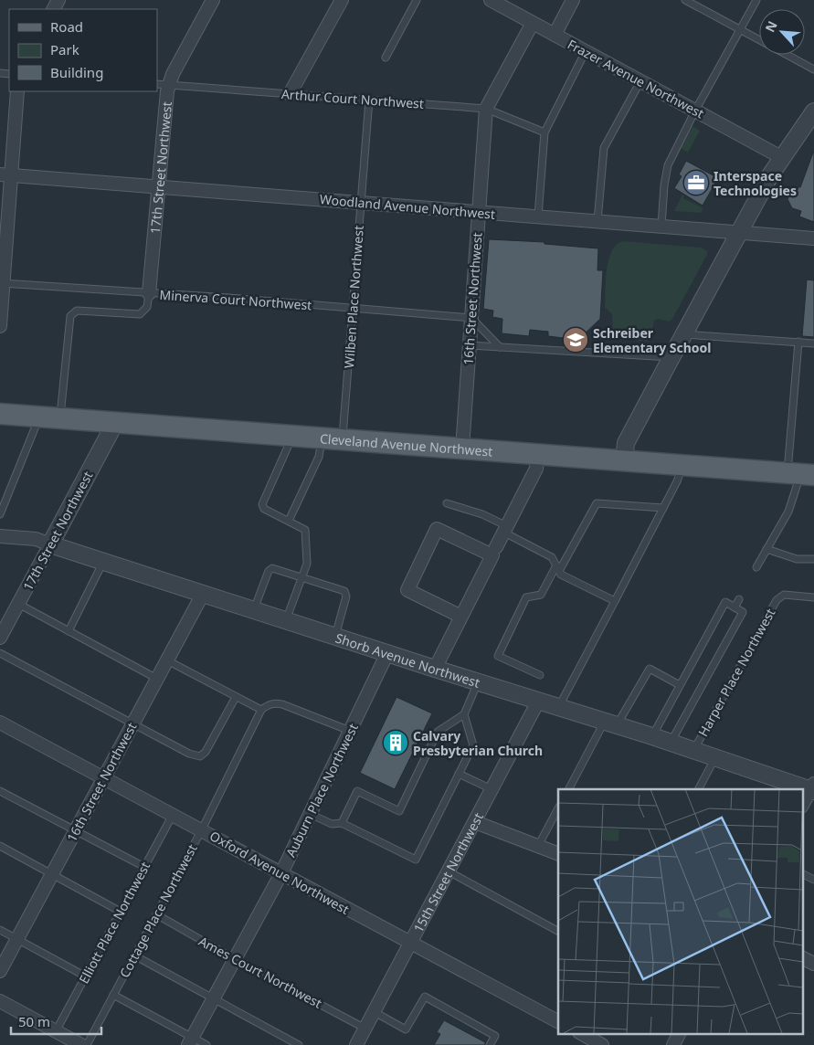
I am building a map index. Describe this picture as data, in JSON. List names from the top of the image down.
{
  "streets": {
    "main road": ["Cleveland Avenue Northwest"],
    "street": [
      "Frazer Avenue Northwest",
      "17th Street Northwest",
      "Woodland Avenue Northwest",
      "16th Street Northwest",
      "Shorb Avenue Northwest",
      "Auburn Place Northwest",
      "Oxford Avenue Northwest",
      "15th Street Northwest"
    ],
    "lane": [
      "Arthur Court Northwest",
      "Wilben Place Northwest",
      "Minerva Court Northwest",
      "Harper Place Northwest",
      "Cottage Place Northwest",
      "Elliott Place Northwest",
      "Ames Court Northwest"
    ]
  },
  "crossings": [
    ["Frazer Avenue Northwest", "16th Street Northwest"],
    ["Arthur Court Northwest", "17th Street Northwest"],
    ["Arthur Court Northwest", "Wilben Place Northwest"],
    ["Arthur Court Northwest", "16th Street Northwest"],
    ["17th Street Northwest", "Woodland Avenue Northwest"],
    ["17th Street Northwest", "Minerva Court Northwest"],
    ["17th Street Northwest", "Cleveland Avenue Northwest"],
    ["17th Street Northwest", "Shorb Avenue Northwest"],
    ["Woodland Avenue Northwest", "Wilben Place Northwest"],
    ["Woodland Avenue Northwest", "16th Street Northwest"],
    ["Wilben Place Northwest", "Minerva Court Northwest"],
    ["Wilben Place Northwest", "Cleveland Avenue Northwest"],
    ["16th Street Northwest", "Minerva Court Northwest"],
    ["16th Street Northwest", "Cleveland Avenue Northwest"],
    ["16th Street Northwest", "Shorb Avenue Northwest"],
    ["16th Street Northwest", "Oxford Avenue Northwest"],
    ["Shorb Avenue Northwest", "Harper Place Northwest"],
    ["Shorb Avenue Northwest", "Auburn Place Northwest"],
    ["Shorb Avenue Northwest", "15th Street Northwest"],
    ["Auburn Place Northwest", "Oxford Avenue Northwest"],
    ["Auburn Place Northwest", "Cottage Place Northwest"],
    ["Auburn Place Northwest", "Ames Court Northwest"],
    ["Oxford Avenue Northwest", "15th Street Northwest"],
    ["Oxford Avenue Northwest", "Cottage Place Northwest"],
    ["Oxford Avenue Northwest", "Elliott Place Northwest"],
    ["15th Street Northwest", "Ames Court Northwest"],
    ["Cottage Place Northwest", "Ames Court Northwest"]
  ],
  "places": {
    "office": ["Interspace Technologies"],
    "school or university": ["Schreiber Elementary School"],
    "building": ["Calvary Presbyterian Church"]
  },
  "legend": ["Road", "Park", "Building"],
  "scale_bar": "50 m",
  "north": "top left"
}
